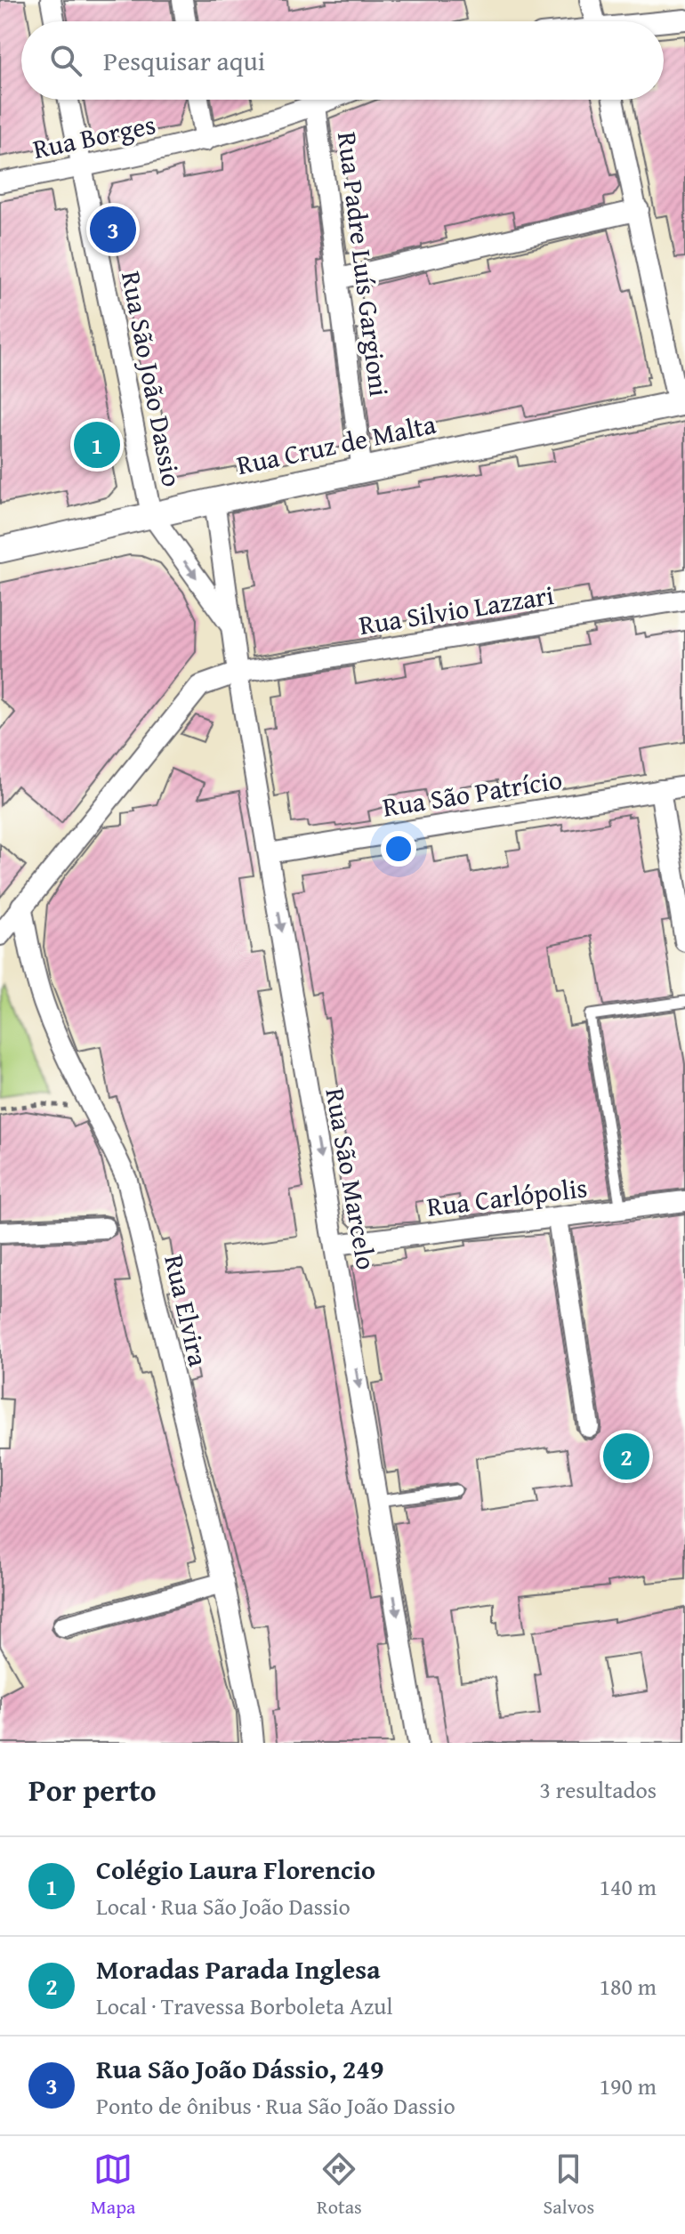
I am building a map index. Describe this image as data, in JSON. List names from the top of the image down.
{
  "streets": {
    "street": [
      "Rua Borges",
      "Rua Padre Luís Gargioni",
      "Rua São João Dassio",
      "Rua Cruz de Malta",
      "Rua Silvio Lazzari",
      "Rua São Patrício",
      "Rua São Marcelo",
      "Rua Carlópolis",
      "Rua Elvira"
    ]
  },
  "crossings": [
    ["Rua Borges", "Rua Padre Luís Gargioni"],
    ["Rua Borges", "Rua São João Dassio"],
    ["Rua Padre Luís Gargioni", "Rua Cruz de Malta"],
    ["Rua São João Dassio", "Rua Cruz de Malta"],
    ["Rua São João Dassio", "Rua São Marcelo"],
    ["Rua Cruz de Malta", "Rua São Marcelo"],
    ["Rua Silvio Lazzari", "Rua São Marcelo"],
    ["Rua Silvio Lazzari", "Rua Elvira"],
    ["Rua São Patrício", "Rua São Marcelo"],
    ["Rua São Marcelo", "Rua Carlópolis"]
  ],
  "one_way": ["Rua São Marcelo"],
  "page": {
    "search": "Pesquisar aqui",
    "pins": ["3", "1", "2"],
    "heading": ["Por perto", "3 resultados"],
    "list": [
      {
        "mark": "1",
        "name": "Colégio Laura Florencio",
        "note": "Local · Rua São João Dassio",
        "value": "140 m"
      },
      {
        "mark": "2",
        "name": "Moradas Parada Inglesa",
        "note": "Local · Travessa Borboleta Azul",
        "value": "180 m"
      },
      {
        "mark": "3",
        "name": "Rua São João Dássio, 249",
        "note": "Ponto de ônibus · Rua São João Dassio",
        "value": "190 m"
      }
    ],
    "nav": ["Mapa", "Rotas", "Salvos"]
  }
}
